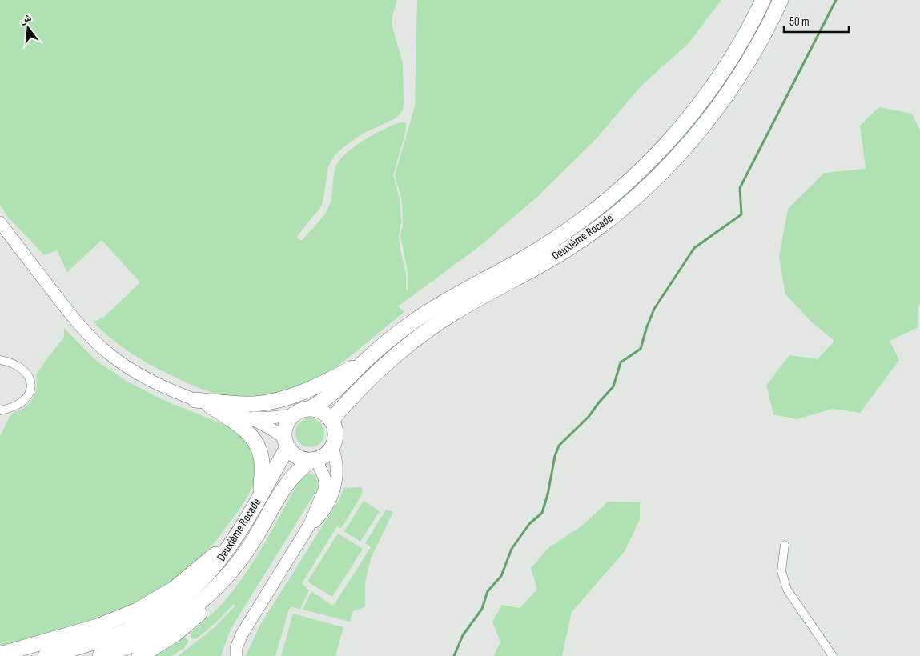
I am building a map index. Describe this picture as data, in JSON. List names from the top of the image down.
{
  "streets": {
    "highway": ["Deuxième Rocade"]
  },
  "scale_bar": "50 m",
  "north": "top"
}
